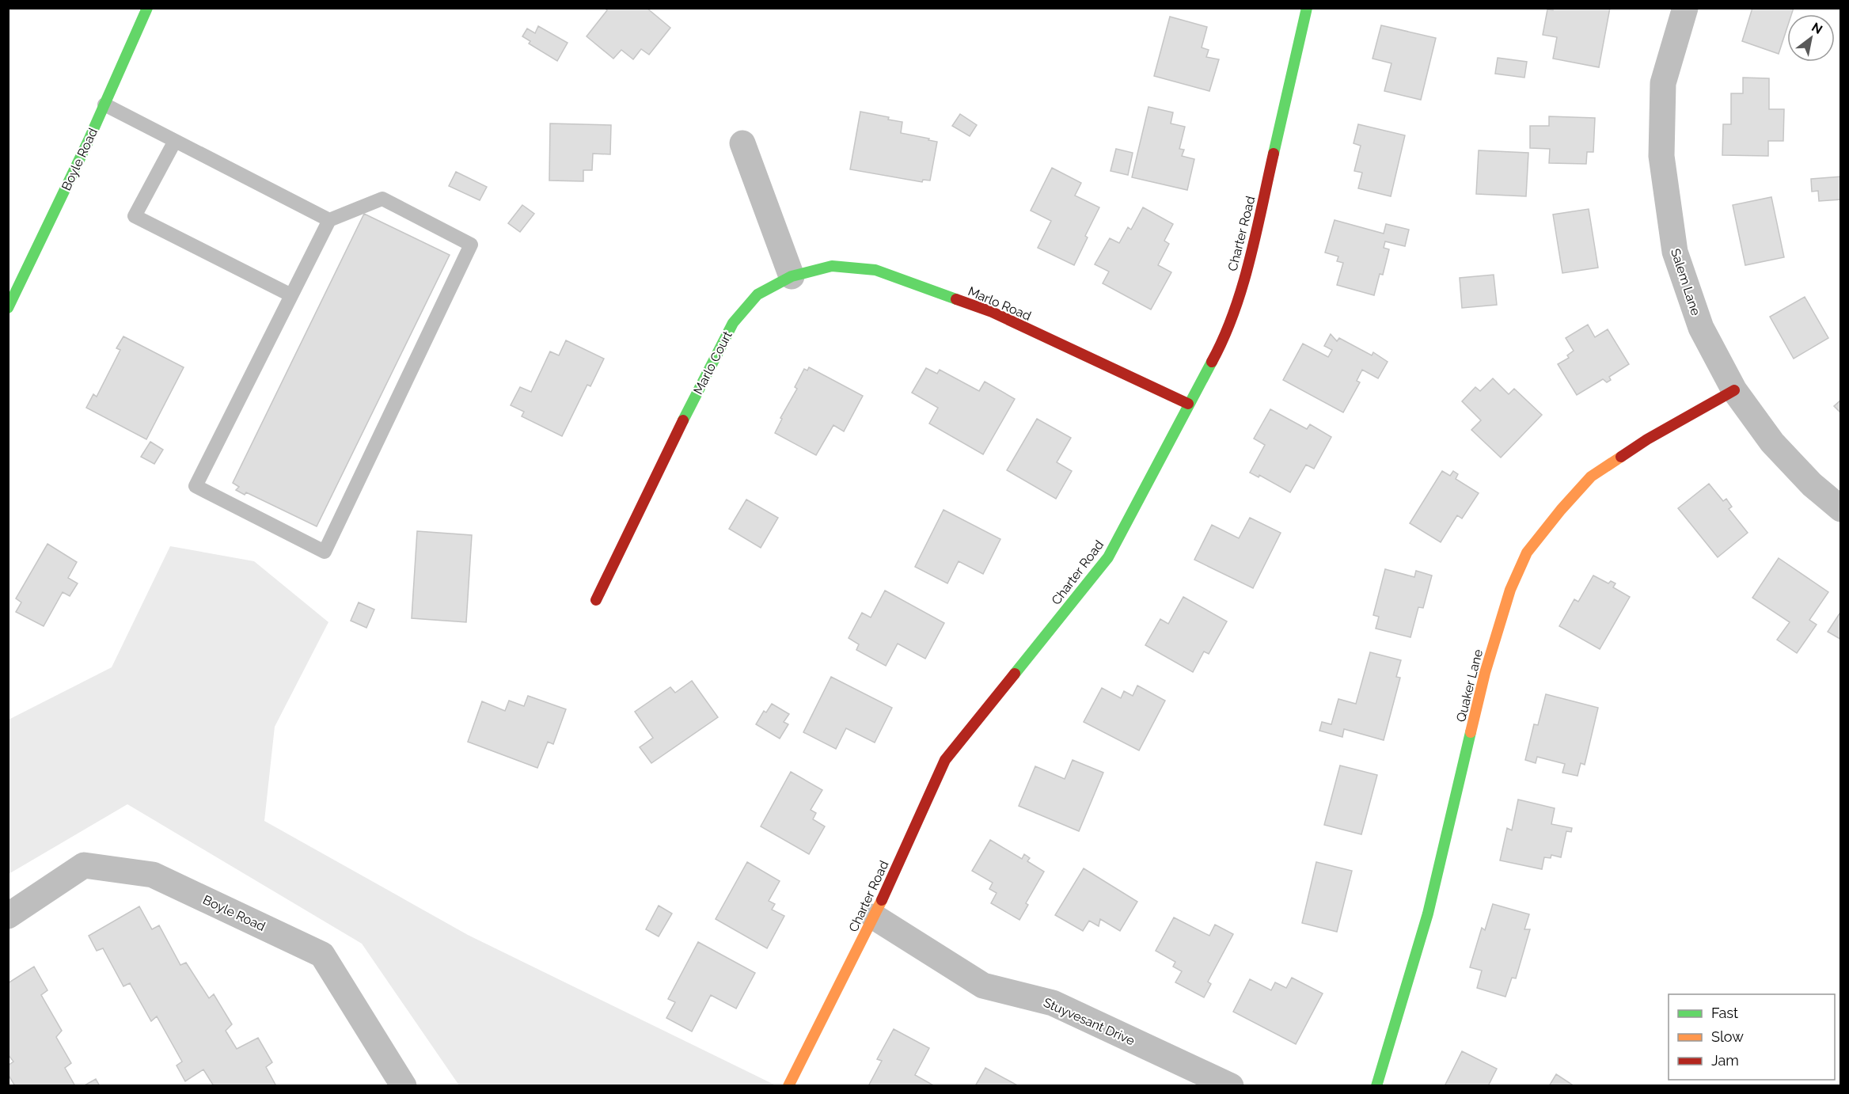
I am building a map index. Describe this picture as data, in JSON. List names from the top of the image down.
{
  "streets": {
    "street": [
      "Boyle Road",
      "Charter Road",
      "Salem Lane",
      "Marlo Road",
      "Marlo Court",
      "Quaker Lane",
      "Stuyvesant Drive"
    ]
  },
  "crossings": [
    ["Charter Road", "Marlo Road"],
    ["Charter Road", "Stuyvesant Drive"],
    ["Salem Lane", "Quaker Lane"],
    ["Marlo Road", "Marlo Court"]
  ],
  "legend": ["Fast", "Slow", "Jam"],
  "north": "top right"
}
